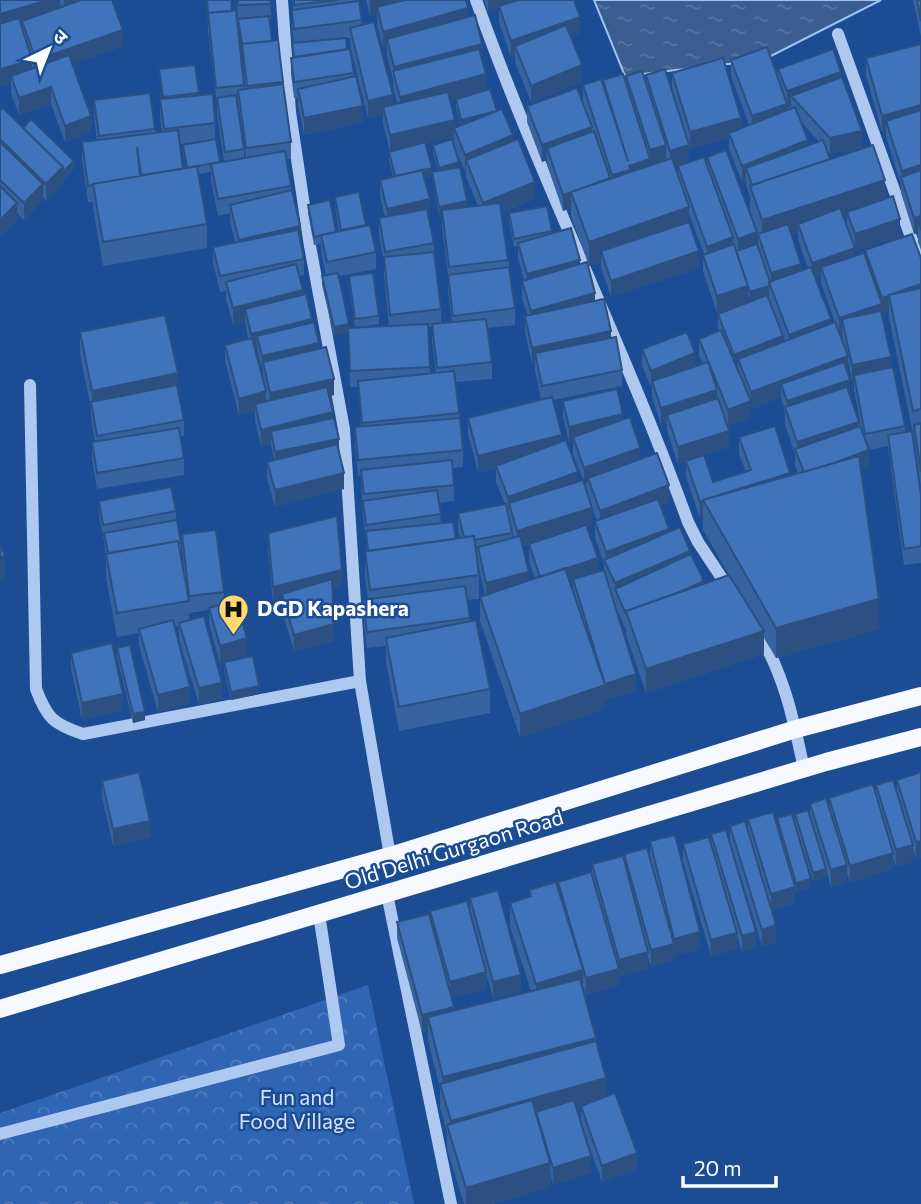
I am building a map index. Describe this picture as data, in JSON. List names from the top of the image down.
{
  "streets": {
    "main road": ["Old Delhi Gurgaon Road"]
  },
  "parks": ["Fun and Food Village"],
  "places": {
    "hospital": ["DGD Kapashera"]
  },
  "scale_bar": "20 m",
  "north": "top right"
}
